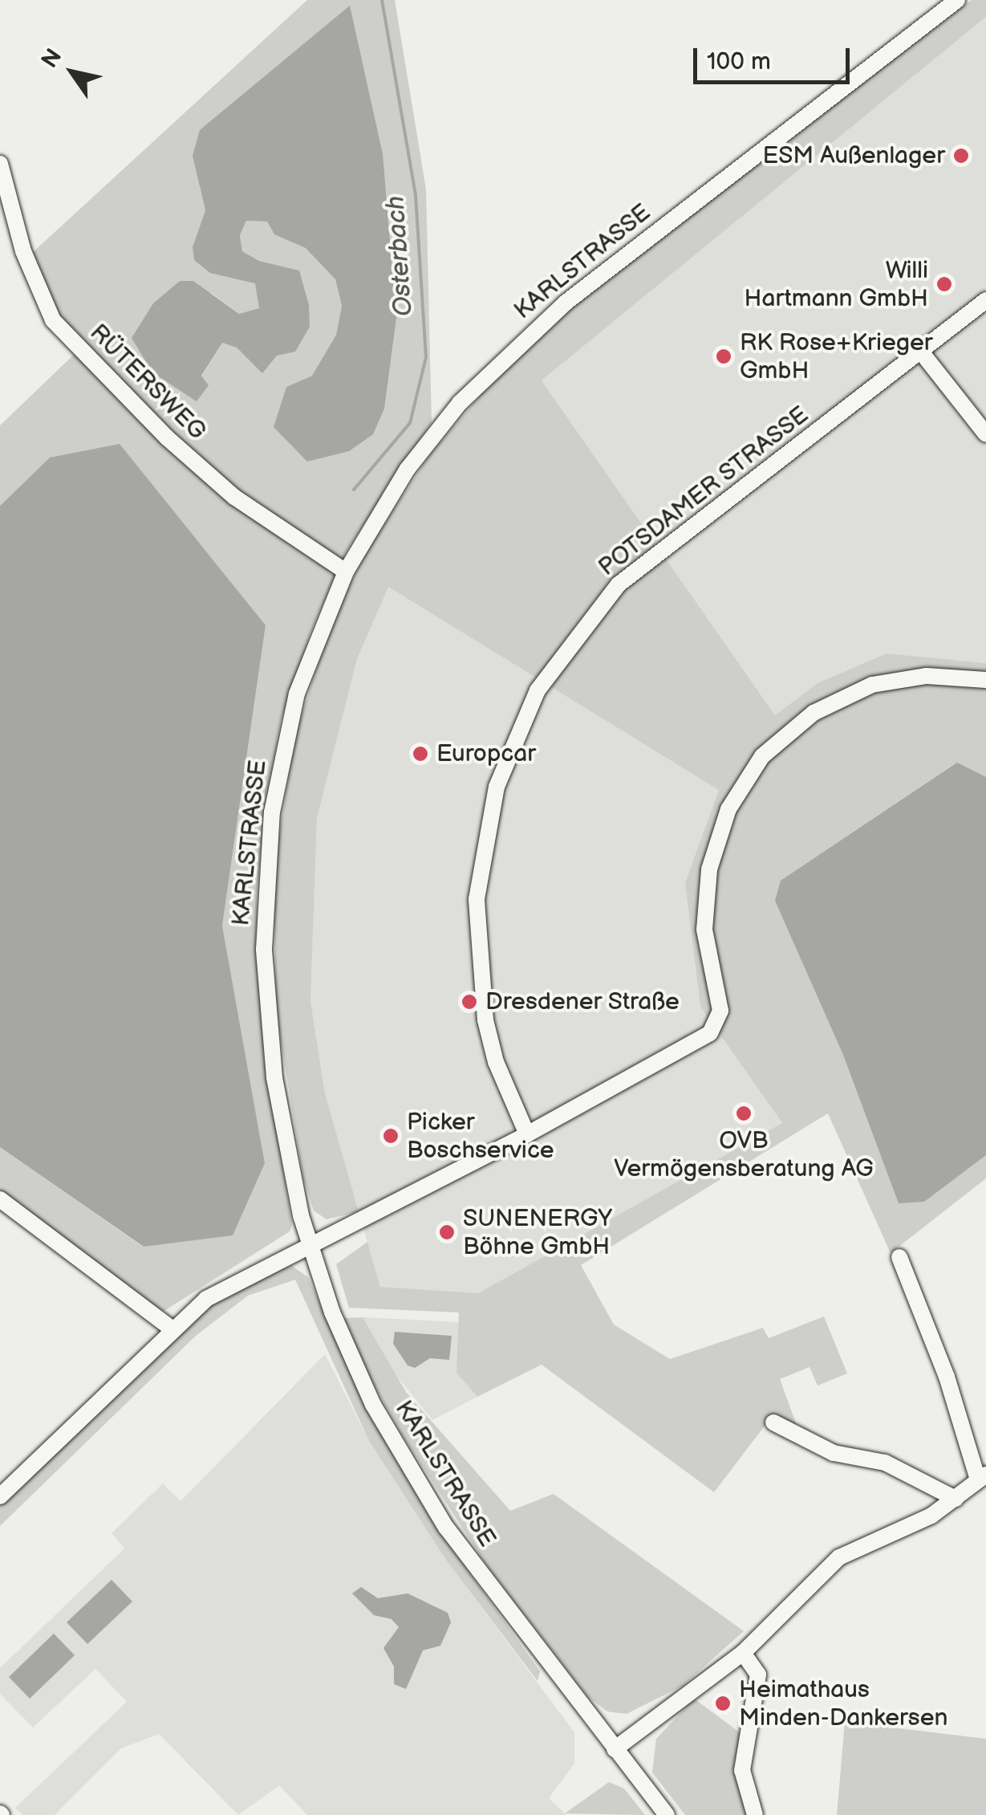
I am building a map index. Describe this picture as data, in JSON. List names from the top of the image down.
{
  "streets": {
    "street": ["KARLSTRASSE", "RÜTERSWEG", "POTSDAMER STRASSE"]
  },
  "crossings": [
    ["KARLSTRASSE", "RÜTERSWEG"]
  ],
  "water": ["Osterbach"],
  "places": [
    "ESM Außenlager",
    "Willi Hartmann GmbH",
    "RK Rose+Krieger GmbH",
    "Europcar",
    "Dresdener Straße",
    "OVB Vermögensberatung AG",
    "Picker Boschservice",
    "SUNENERGY Böhne GmbH",
    "Heimathaus Minden-Dankersen"
  ],
  "scale_bar": "100 m",
  "north": "top left"
}
